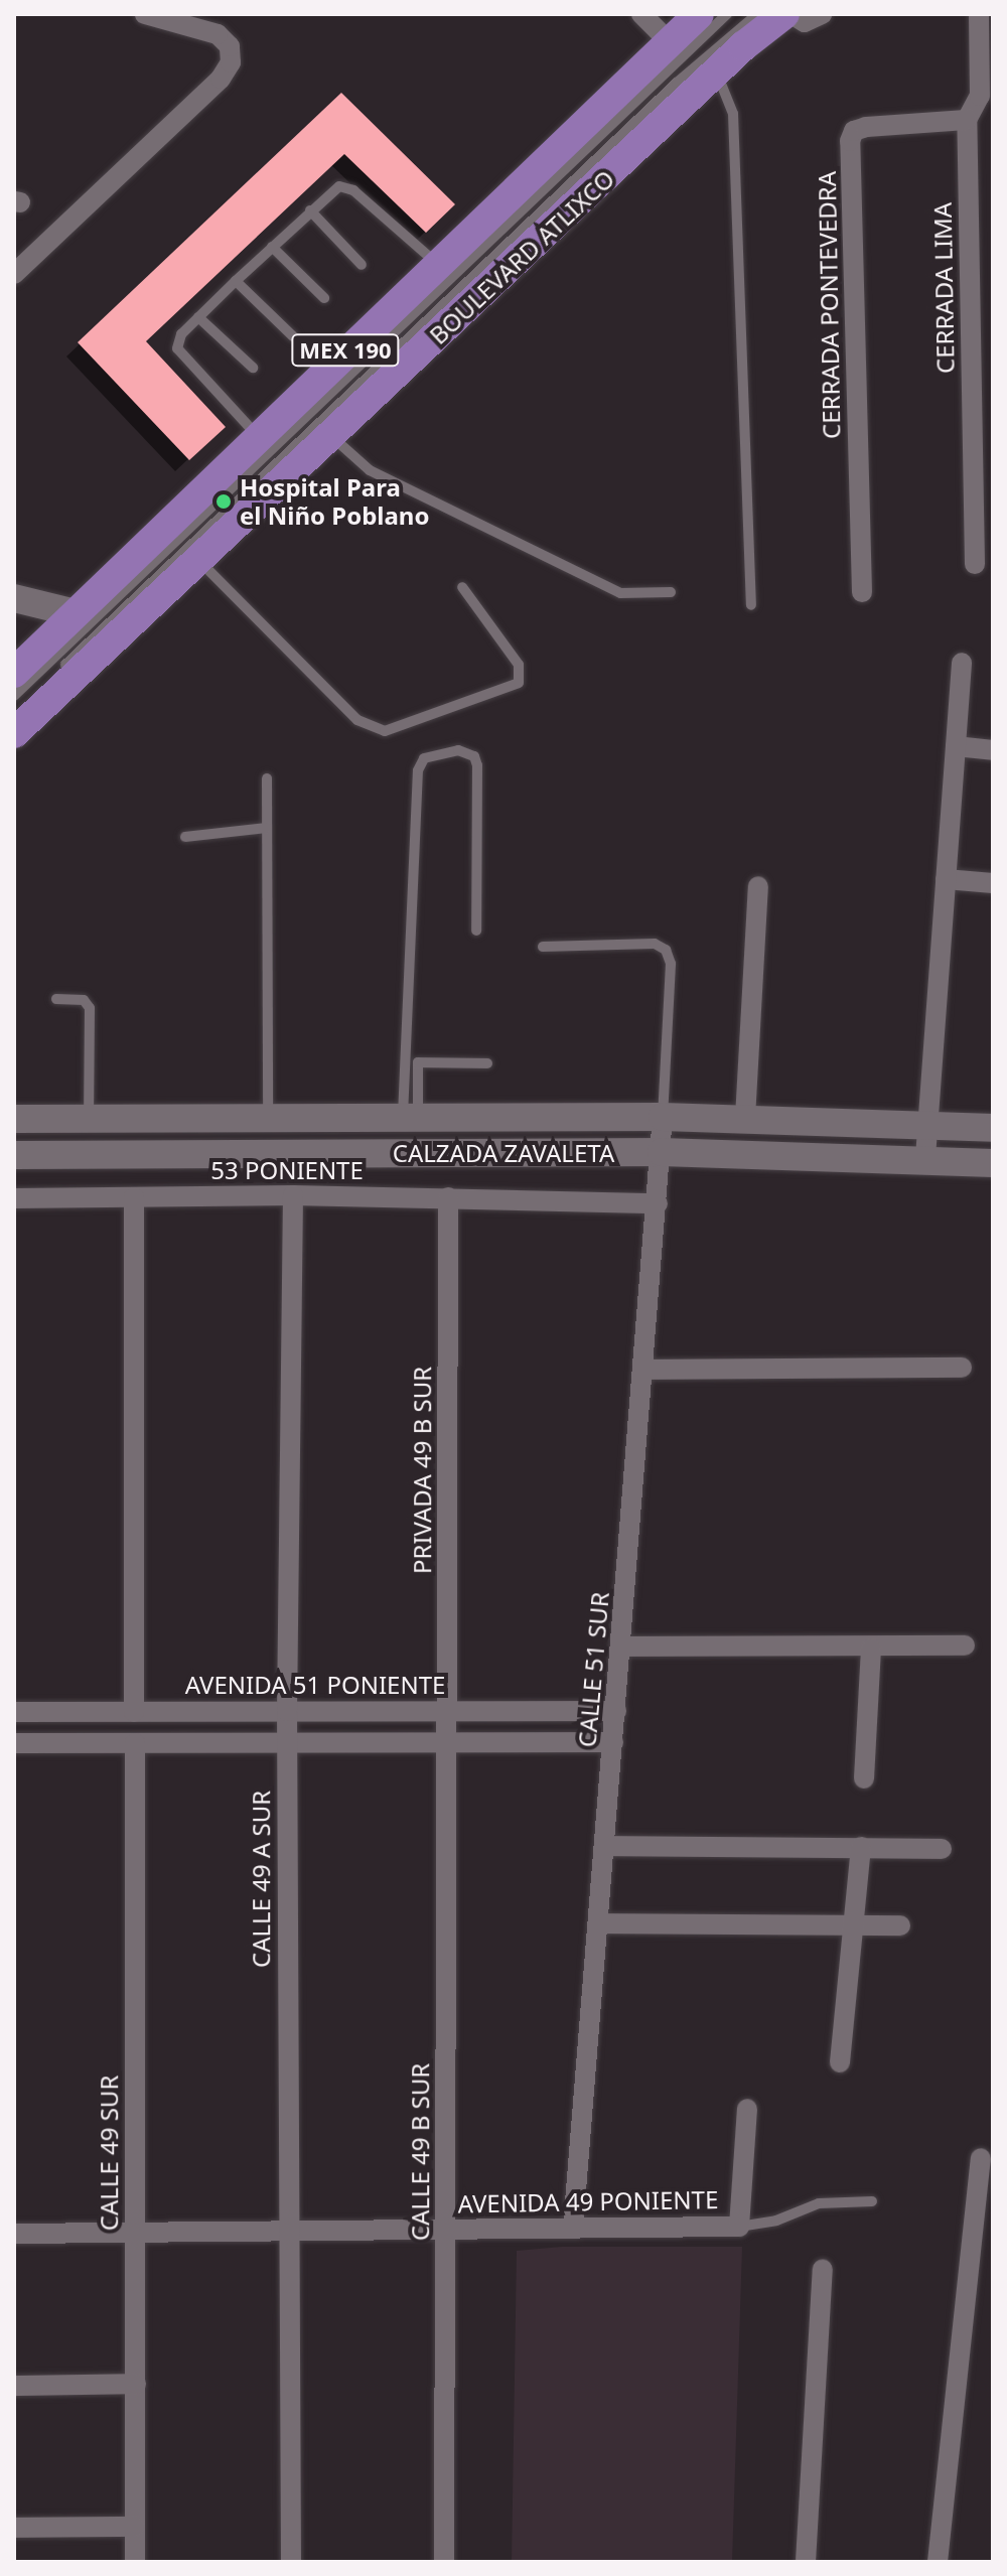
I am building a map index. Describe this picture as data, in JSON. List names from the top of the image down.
{
  "streets": {
    "main road": ["BOULEVARD ATLIXCO", "MEX 190", "CALZADA ZAVALETA"],
    "street": [
      "CERRADA LIMA",
      "CERRADA PONTEVEDRA",
      "53 PONIENTE",
      "PRIVADA 49 B SUR",
      "CALLE 51 SUR",
      "AVENIDA 51 PONIENTE",
      "CALLE 49 A SUR",
      "CALLE 49 B SUR",
      "CALLE 49 SUR",
      "AVENIDA 49 PONIENTE"
    ]
  },
  "crossings": [
    ["CERRADA LIMA", "CERRADA PONTEVEDRA"],
    ["CALZADA ZAVALETA", "CALLE 51 SUR"],
    ["53 PONIENTE", "PRIVADA 49 B SUR"],
    ["53 PONIENTE", "CALLE 51 SUR"],
    ["53 PONIENTE", "CALLE 49 A SUR"],
    ["PRIVADA 49 B SUR", "AVENIDA 51 PONIENTE"],
    ["PRIVADA 49 B SUR", "CALLE 49 B SUR"],
    ["CALLE 51 SUR", "AVENIDA 51 PONIENTE"],
    ["CALLE 51 SUR", "AVENIDA 49 PONIENTE"],
    ["AVENIDA 51 PONIENTE", "CALLE 49 A SUR"],
    ["CALLE 49 A SUR", "AVENIDA 49 PONIENTE"],
    ["CALLE 49 B SUR", "AVENIDA 49 PONIENTE"],
    ["CALLE 49 SUR", "AVENIDA 49 PONIENTE"]
  ],
  "places": ["Hospital Para el Niño Poblano"]
}
